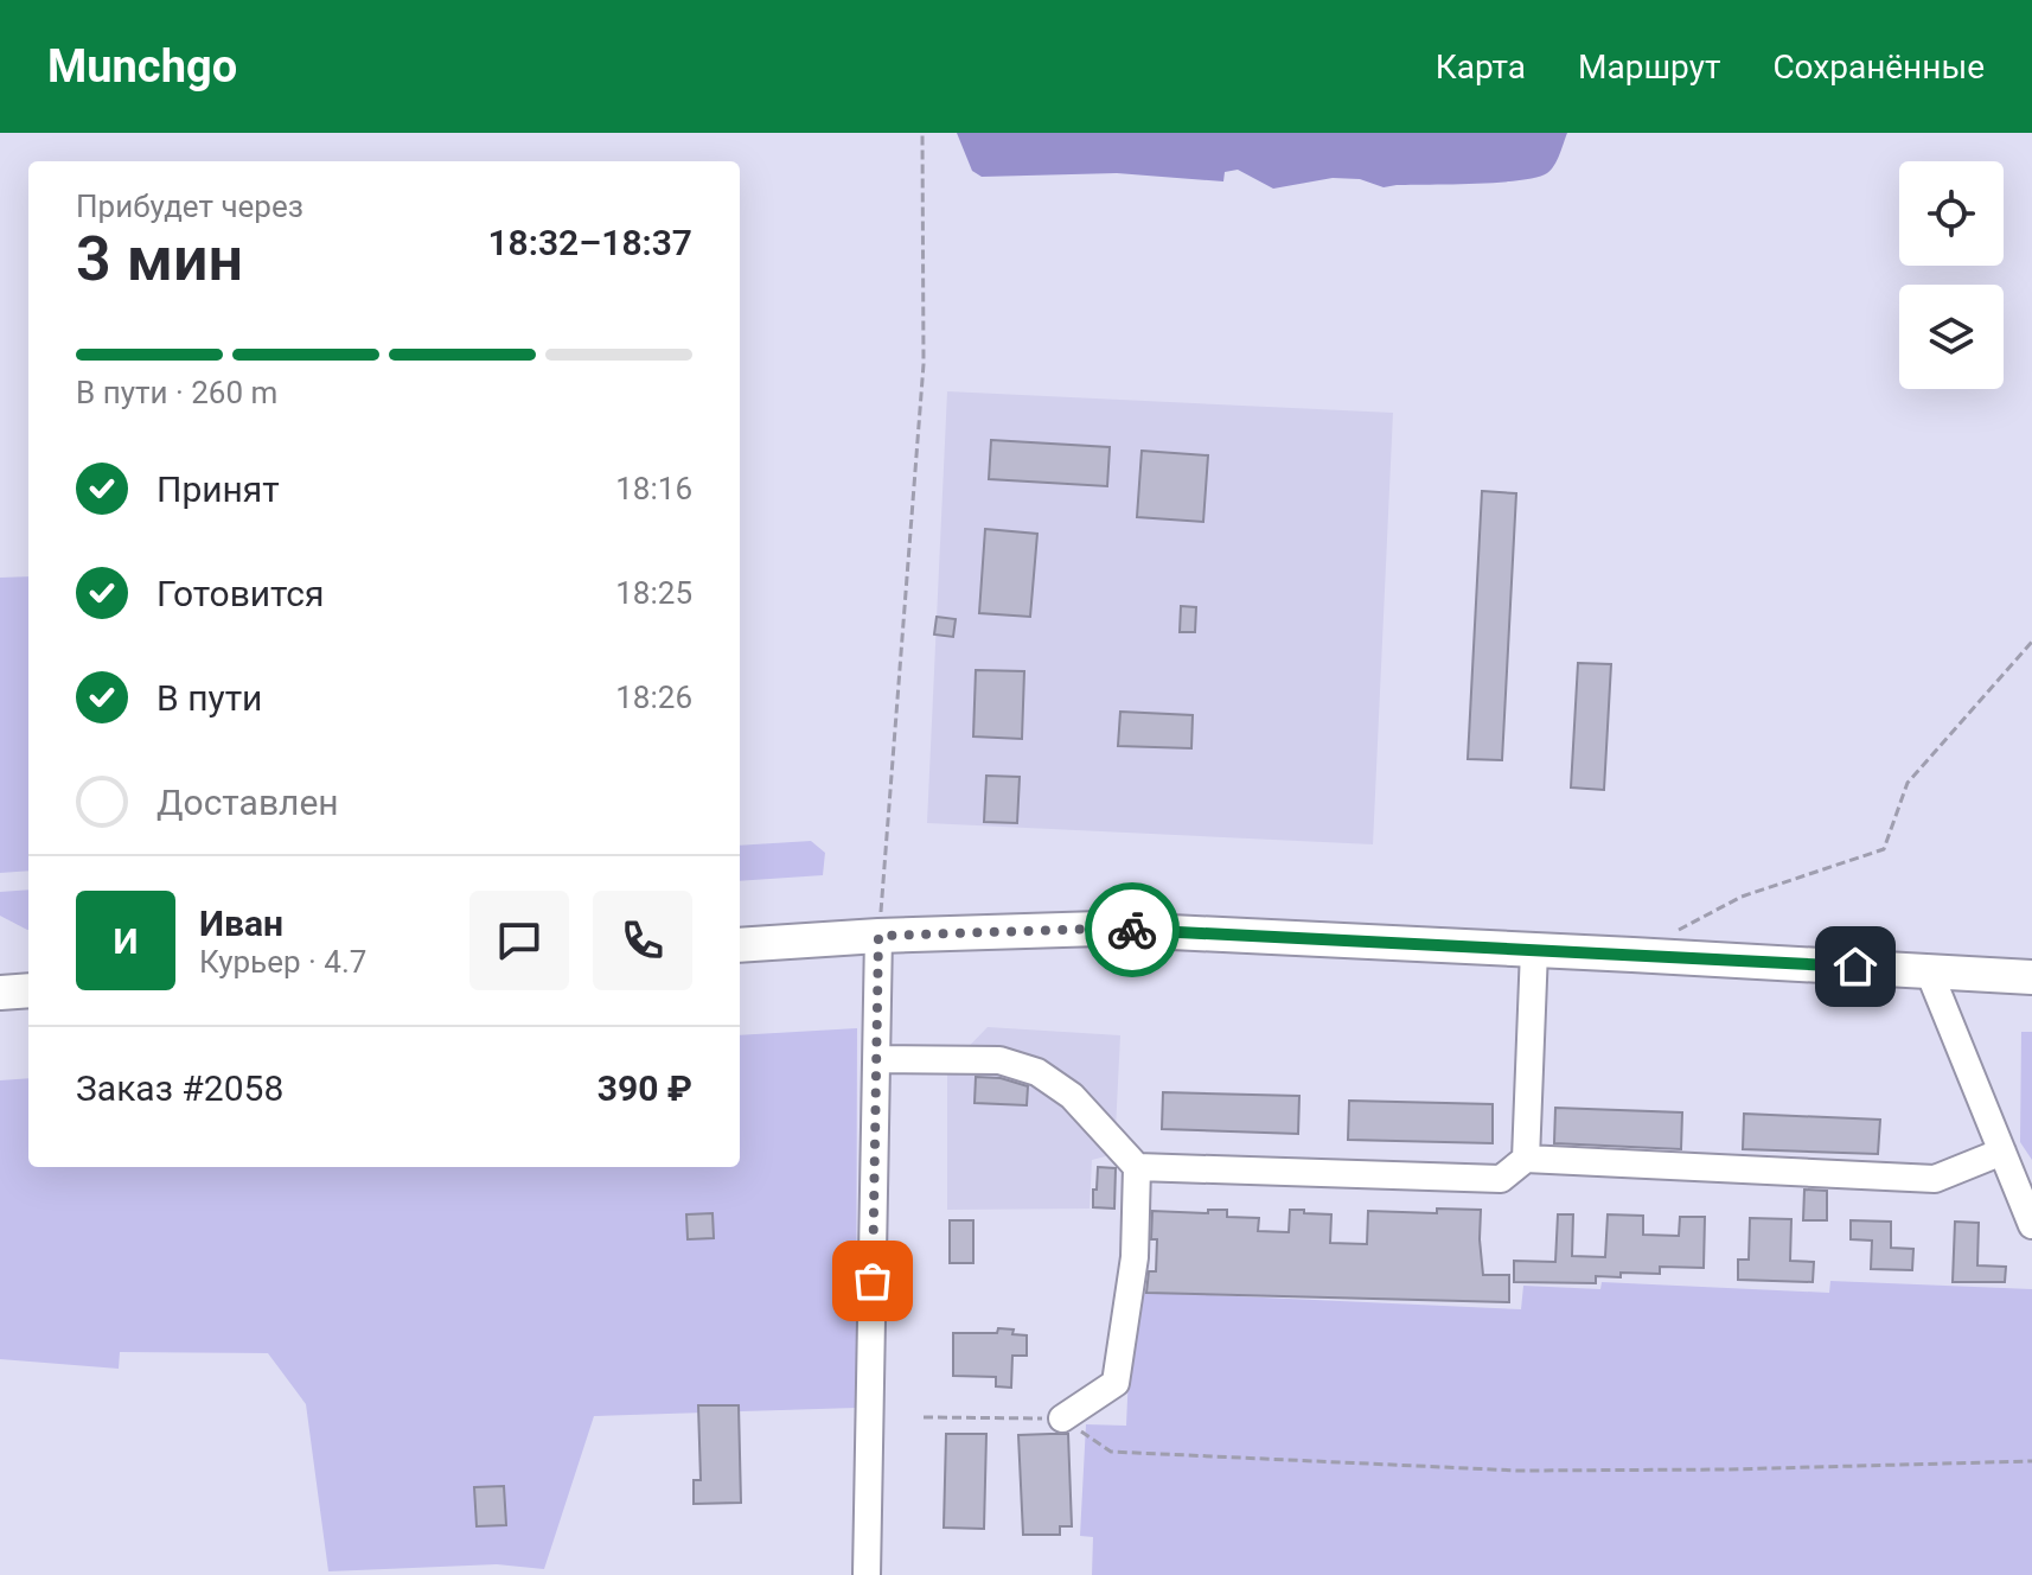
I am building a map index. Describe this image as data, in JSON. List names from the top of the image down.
{
  "page": {
    "header": "Munchgo",
    "nav": ["Карта", "Маршрут", "Сохранённые"],
    "heading": ["3 мин", "Прибудет через", "18:32–18:37"],
    "panel": [
      "Иван",
      "Курьер · 4.7",
      "Заказ #2058",
      "390 ₽"
    ],
    "bar": "В пути · 260 m",
    "list": [
      ["Принят", "18:16"],
      ["Готовится", "18:25"],
      ["В пути", "18:26"],
      "Доставлен"
    ],
    "round": "И"
  }
}
